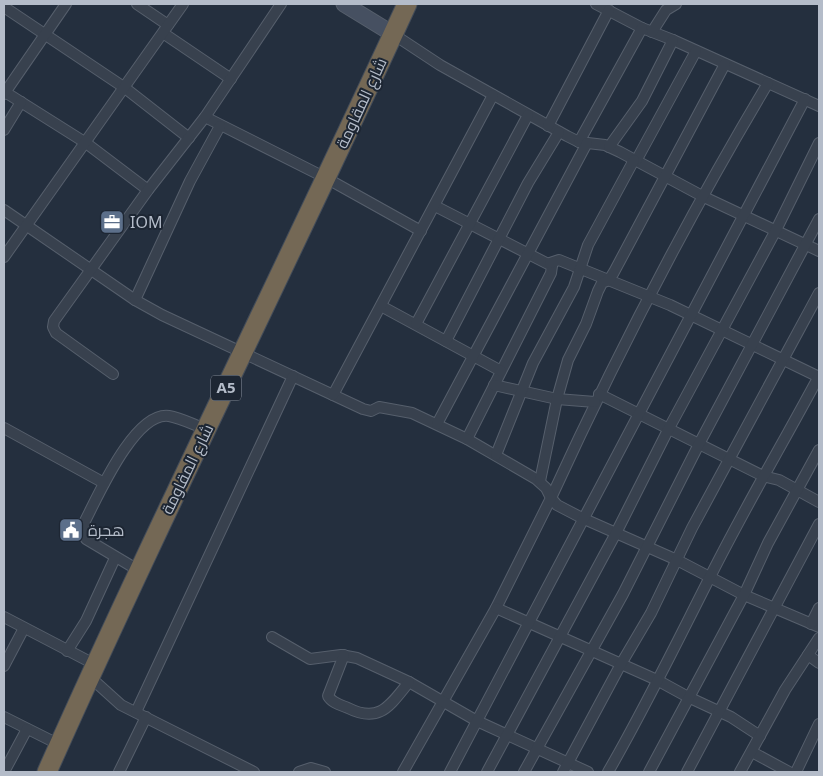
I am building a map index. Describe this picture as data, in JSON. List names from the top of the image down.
{
  "streets": {
    "highway": ["شارع المقاومة", "A5"]
  },
  "places": {
    "office": ["IOM"],
    "public building": ["هجرة"]
  }
}
